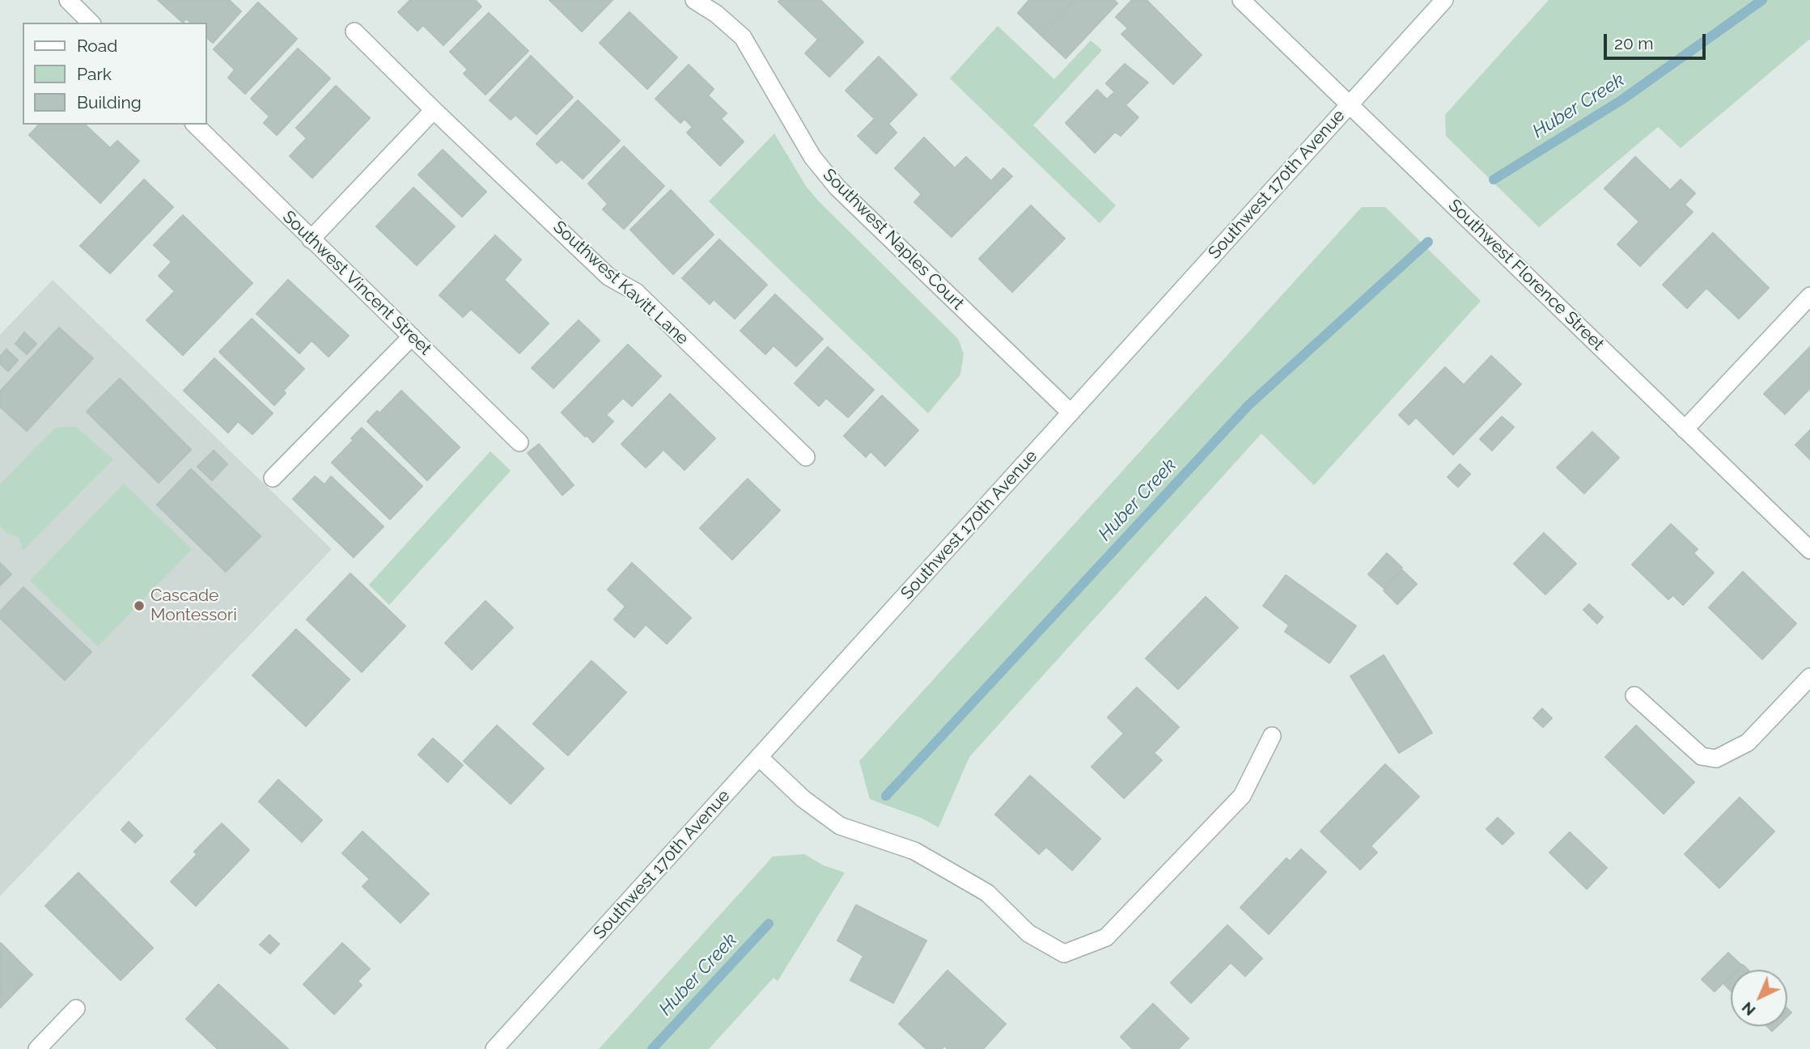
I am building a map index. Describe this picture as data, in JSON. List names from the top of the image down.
{
  "streets": {
    "street": [
      "Southwest 170th Avenue",
      "Southwest Naples Court",
      "Southwest Florence Street",
      "Southwest Vincent Street",
      "Southwest Kavitt Lane"
    ]
  },
  "crossings": [
    ["Southwest 170th Avenue", "Southwest Naples Court"],
    ["Southwest 170th Avenue", "Southwest Florence Street"]
  ],
  "water": ["Huber Creek"],
  "places": ["Cascade Montessori"],
  "legend": ["Road", "Park", "Building"],
  "scale_bar": "20 m",
  "north": "bottom left"
}
